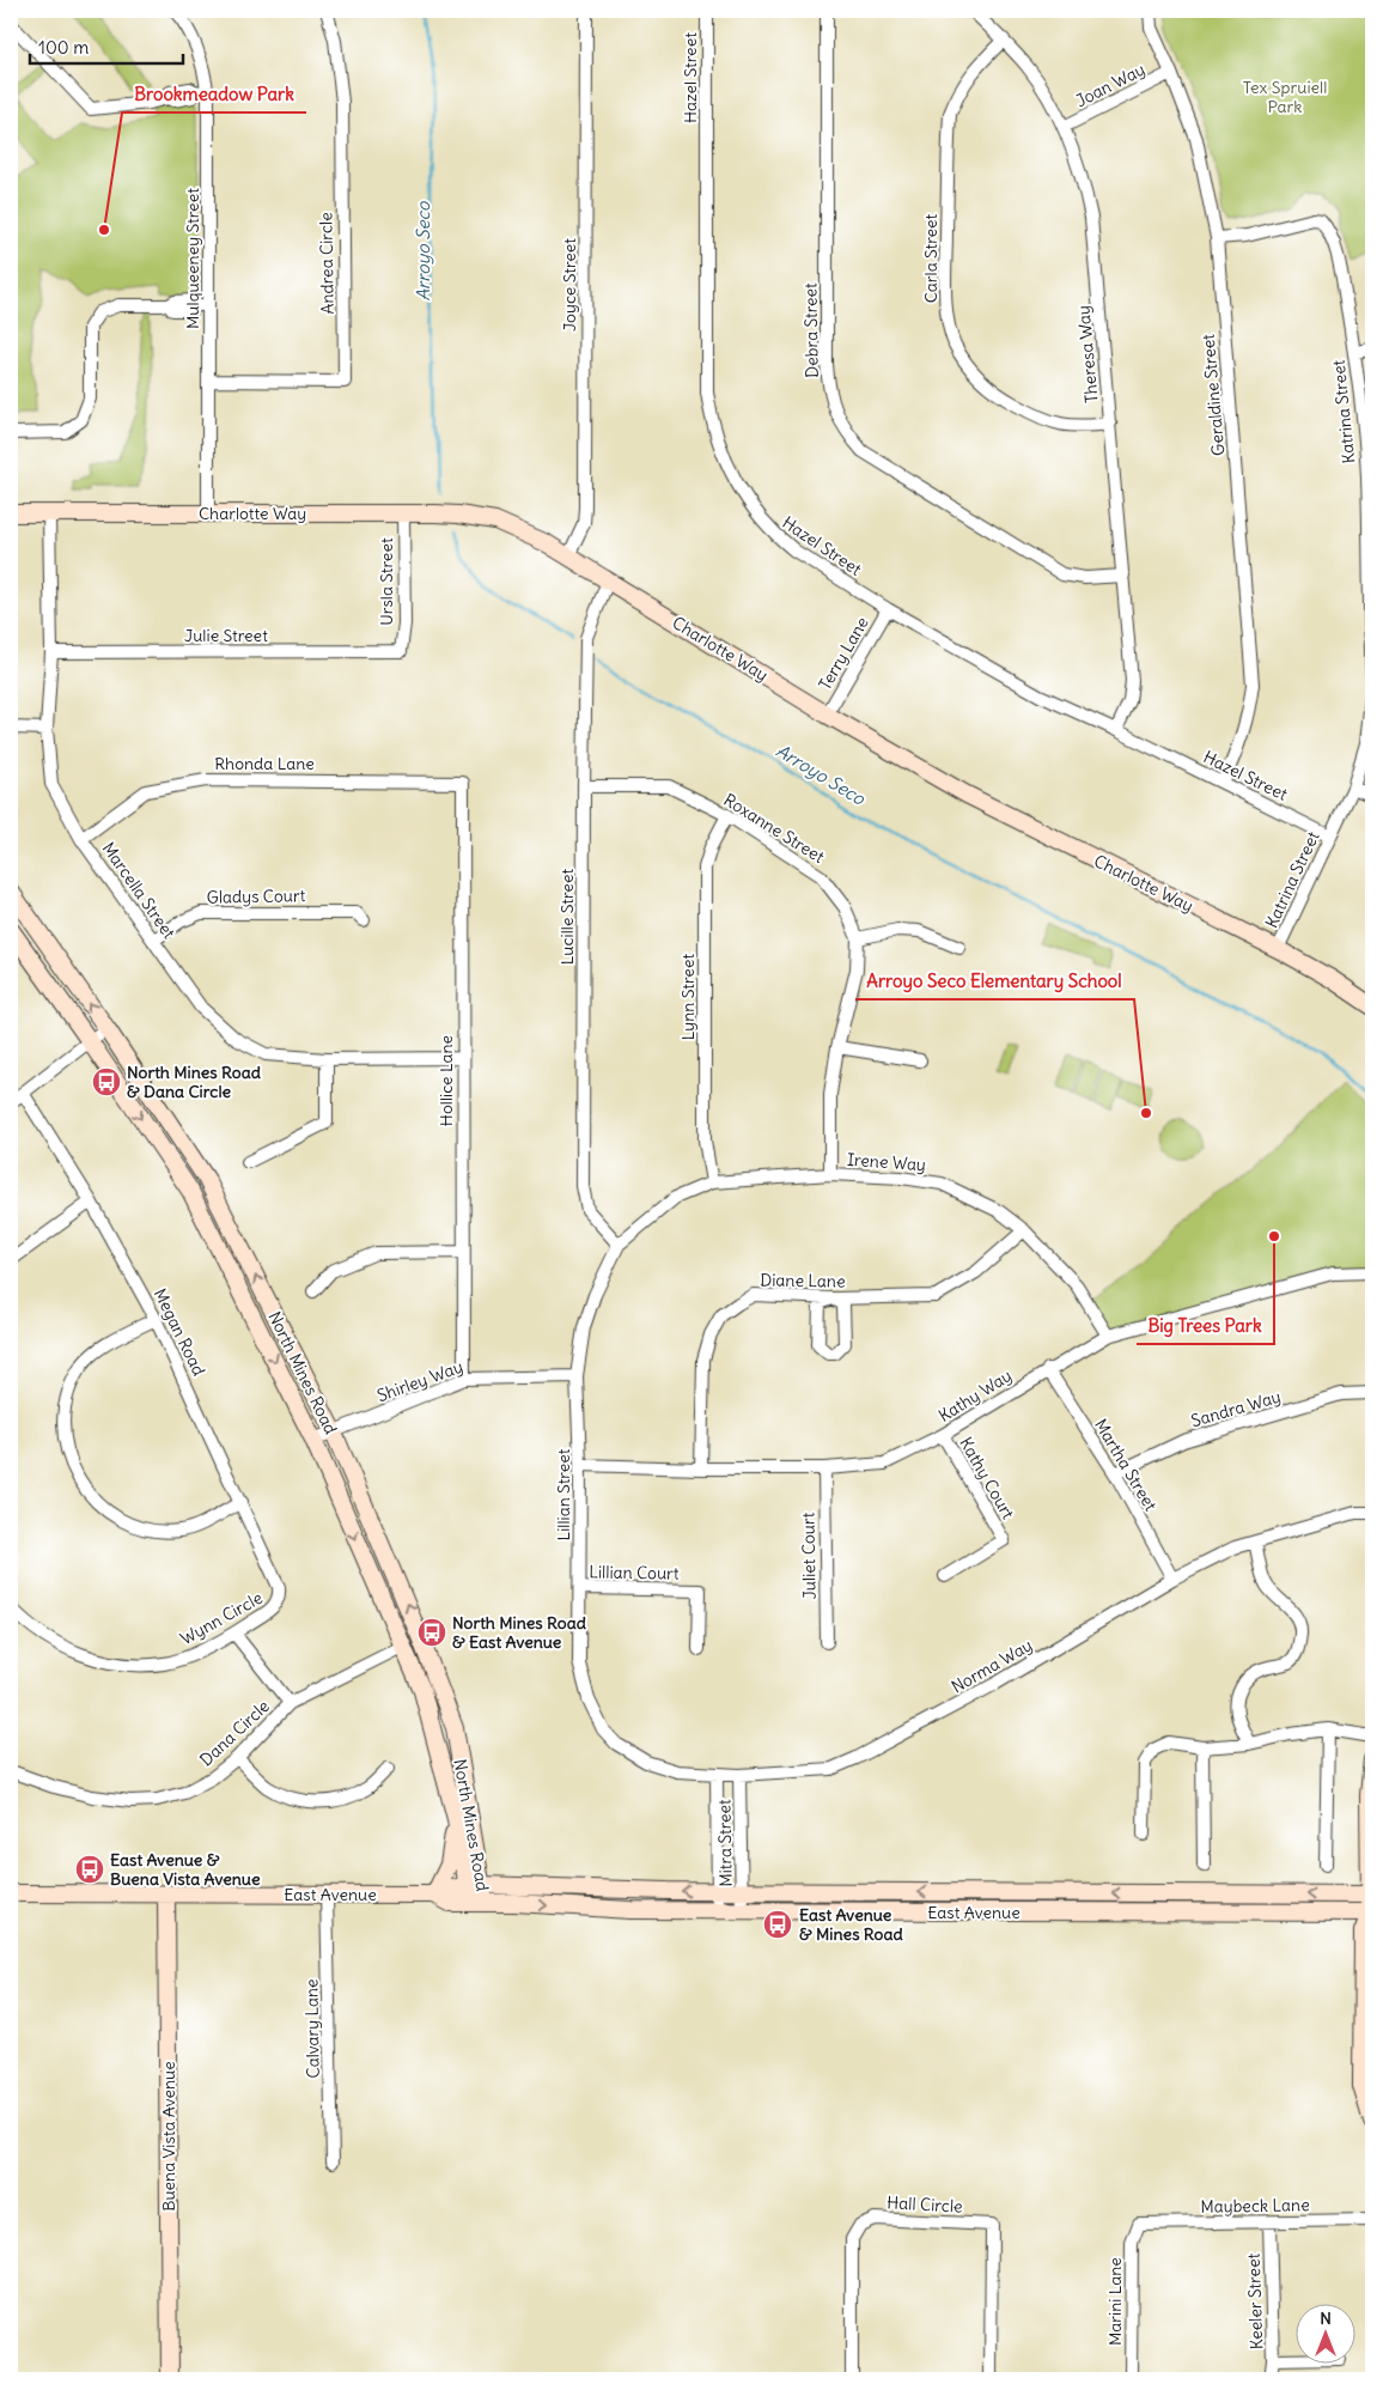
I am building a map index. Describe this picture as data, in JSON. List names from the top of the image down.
{
  "streets": {
    "main road": [
      "Charlotte Way",
      "North Mines Road",
      "East Avenue",
      "Buena Vista Avenue"
    ],
    "street": [
      "Hazel Street",
      "Joan Way",
      "Mulqueeney Street",
      "Carla Street",
      "Andrea Circle",
      "Joyce Street",
      "Debra Street",
      "Theresa Way",
      "Geraldine Street",
      "Katrina Street",
      "Ursla Street",
      "Julie Street",
      "Terry Lane",
      "Rhonda Lane",
      "Roxanne Street",
      "Marcella Street",
      "Gladys Court",
      "Lucille Street",
      "Lynn Street",
      "Hollice Lane",
      "Irene Way",
      "Diane Lane",
      "Megan Road",
      "Shirley Way",
      "Kathy Way",
      "Sandra Way",
      "Martha Street",
      "Kathy Court",
      "Lillian Street",
      "Juliet Court",
      "Lillian Court",
      "Wynn Circle",
      "Norma Way",
      "Dana Circle",
      "Mitra Street",
      "Calvary Lane",
      "Hall Circle",
      "Maybeck Lane",
      "Marini Lane",
      "Keeler Street"
    ]
  },
  "crossings": [
    ["Hazel Street", "Theresa Way"],
    ["Hazel Street", "Geraldine Street"],
    ["Hazel Street", "Katrina Street"],
    ["Hazel Street", "Terry Lane"],
    ["Joan Way", "Theresa Way"],
    ["Joan Way", "Geraldine Street"],
    ["Mulqueeney Street", "Andrea Circle"],
    ["Mulqueeney Street", "Charlotte Way"],
    ["Carla Street", "Theresa Way"],
    ["Joyce Street", "Charlotte Way"],
    ["Debra Street", "Theresa Way"],
    ["Geraldine Street", "Katrina Street"],
    ["Katrina Street", "Charlotte Way"],
    ["Charlotte Way", "Ursla Street"],
    ["Charlotte Way", "Terry Lane"],
    ["Charlotte Way", "Marcella Street"],
    ["Charlotte Way", "Lucille Street"],
    ["Ursla Street", "Julie Street"],
    ["Julie Street", "Marcella Street"],
    ["Rhonda Lane", "Marcella Street"],
    ["Rhonda Lane", "Hollice Lane"],
    ["Roxanne Street", "Lucille Street"],
    ["Roxanne Street", "Lynn Street"],
    ["Roxanne Street", "Irene Way"],
    ["Marcella Street", "Gladys Court"],
    ["Marcella Street", "Hollice Lane"],
    ["Lucille Street", "Irene Way"],
    ["Lucille Street", "Lillian Street"],
    ["Lynn Street", "Irene Way"],
    ["Hollice Lane", "Shirley Way"],
    ["Irene Way", "Diane Lane"],
    ["Irene Way", "Kathy Way"],
    ["Irene Way", "Lillian Street"],
    ["Diane Lane", "Kathy Way"],
    ["Megan Road", "Wynn Circle"],
    ["North Mines Road", "Shirley Way"],
    ["North Mines Road", "Dana Circle"],
    ["North Mines Road", "East Avenue"],
    ["Shirley Way", "Lillian Street"],
    ["Kathy Way", "Martha Street"],
    ["Kathy Way", "Kathy Court"],
    ["Kathy Way", "Lillian Street"],
    ["Kathy Way", "Juliet Court"],
    ["Sandra Way", "Martha Street"],
    ["Martha Street", "Norma Way"],
    ["Lillian Street", "Lillian Court"],
    ["Lillian Street", "Norma Way"],
    ["Norma Way", "Mitra Street"],
    ["Mitra Street", "East Avenue"],
    ["East Avenue", "Calvary Lane"],
    ["East Avenue", "Buena Vista Avenue"],
    ["Maybeck Lane", "Marini Lane"],
    ["Maybeck Lane", "Keeler Street"]
  ],
  "water": ["Arroyo Seco"],
  "parks": ["Tex Spruiell Park"],
  "places": {
    "other": ["Brookmeadow Park", "Arroyo Seco Elementary School", "Big Trees Park"],
    "bus stop": [
      "North Mines Road & Dana Circle",
      "North Mines Road & East Avenue",
      "East Avenue & Buena Vista Avenue",
      "East Avenue & Mines Road"
    ]
  },
  "scale_bar": "100 m",
  "north": "top"
}
